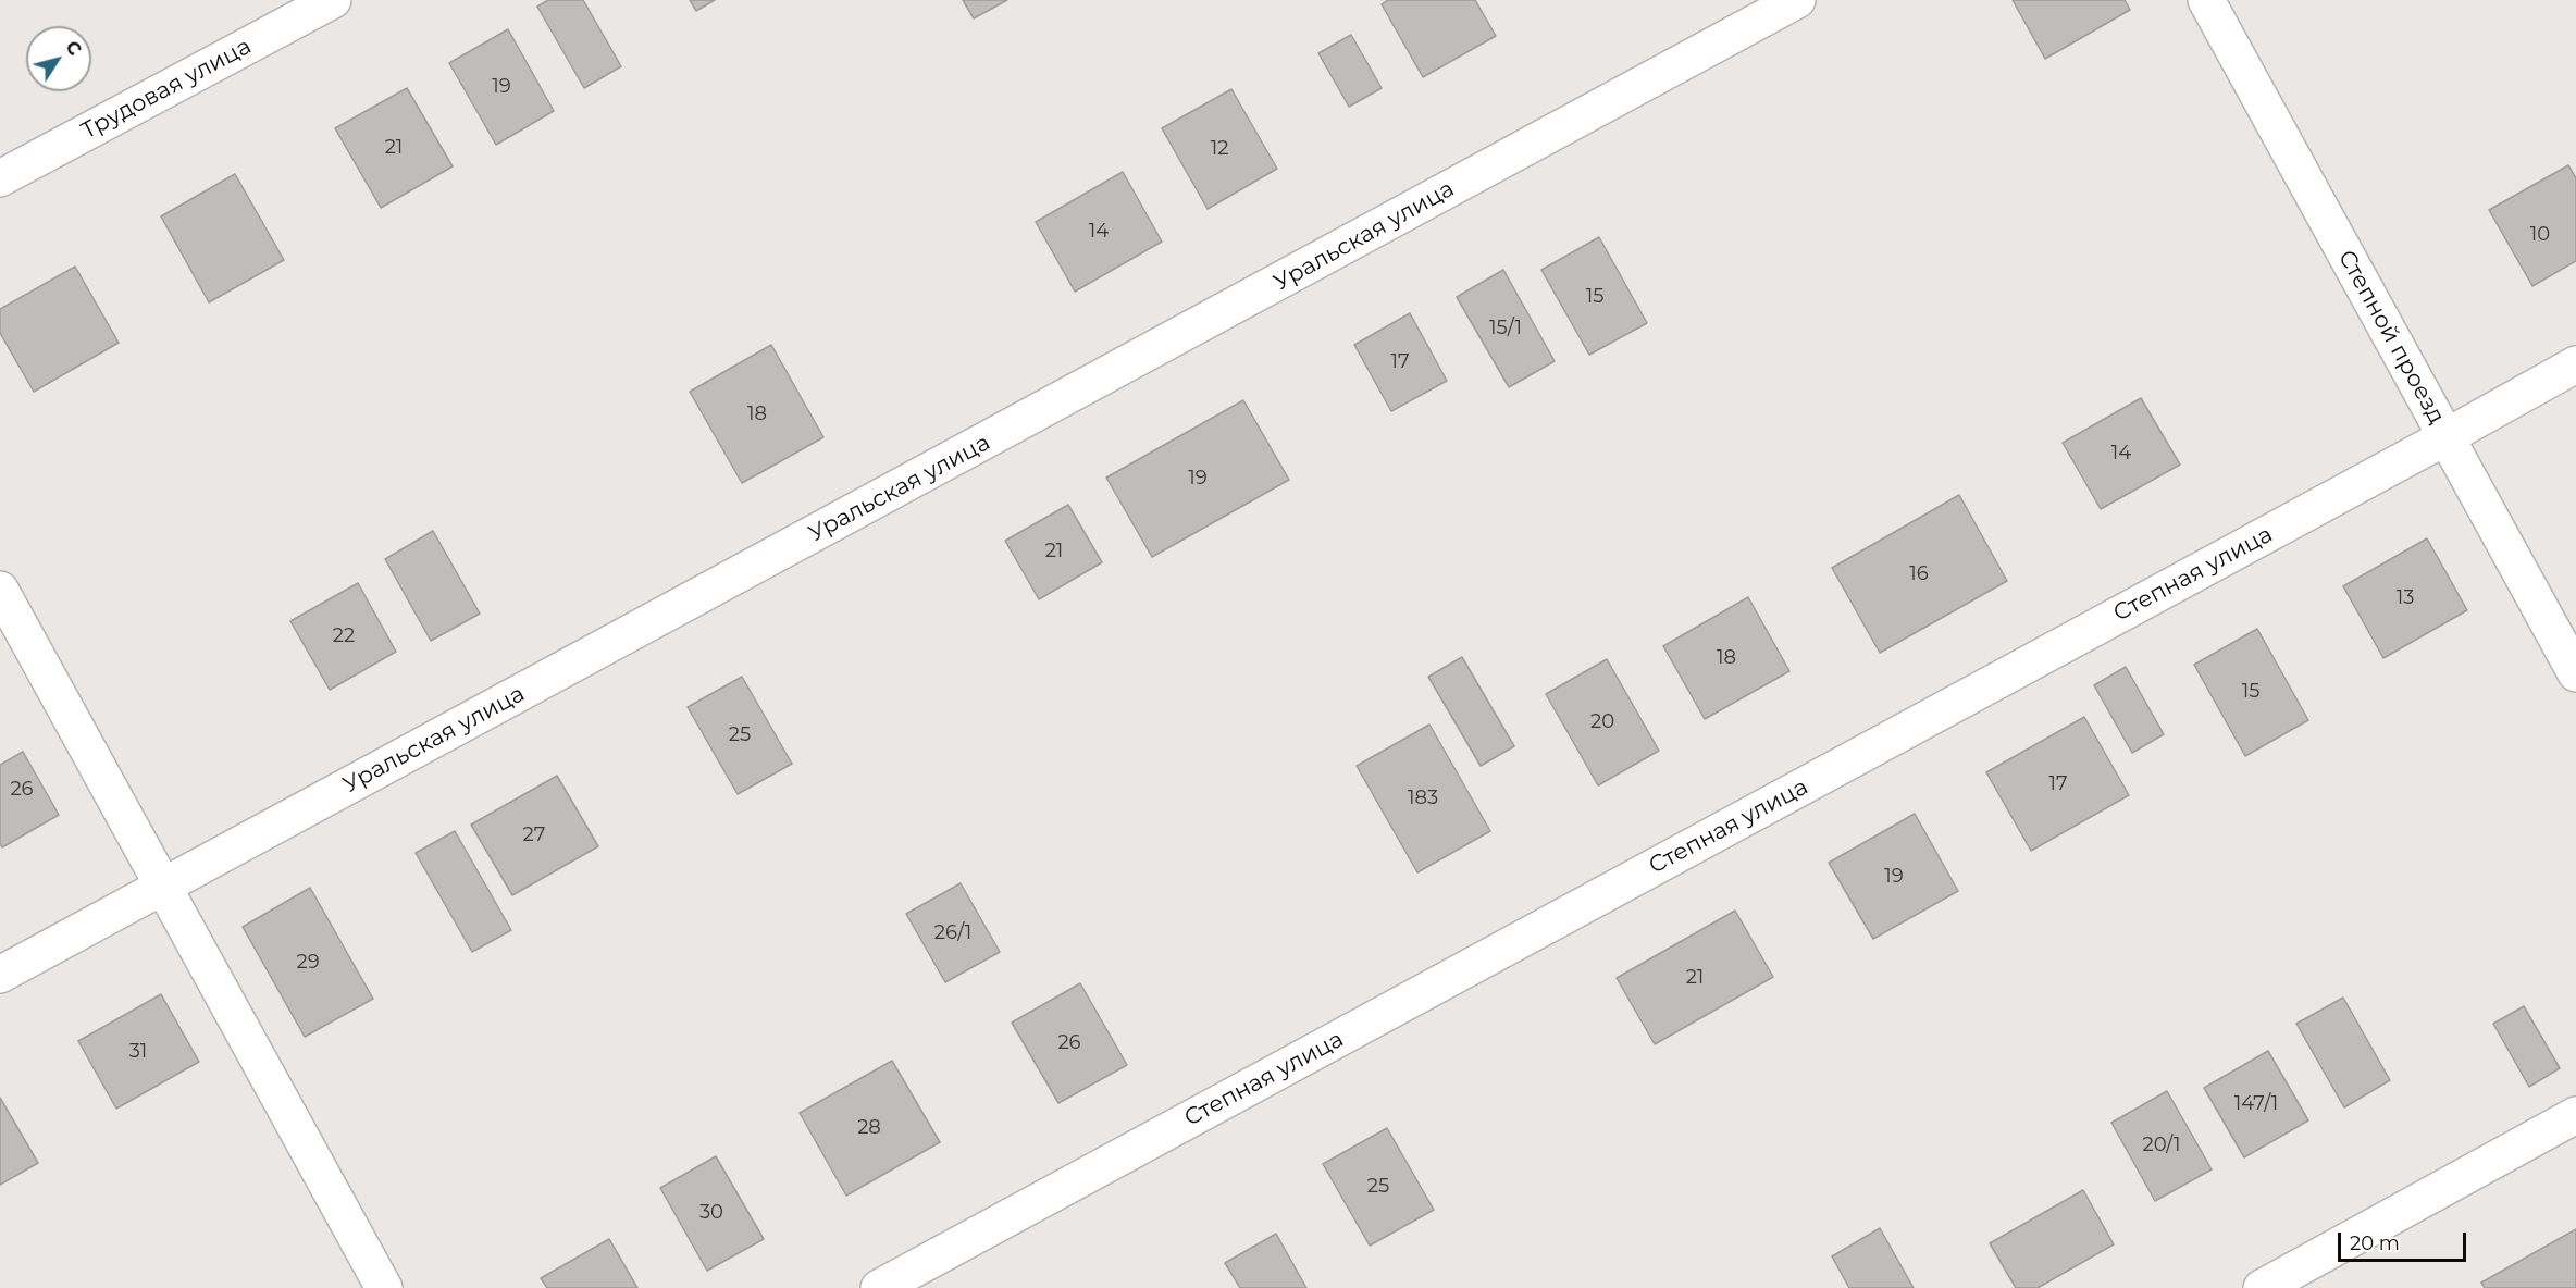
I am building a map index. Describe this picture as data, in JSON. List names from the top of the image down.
{
  "streets": {
    "street": [
      "Трудовая улица",
      "Уральская улица",
      "Степной проезд",
      "Степная улица"
    ]
  },
  "crossings": [
    ["Степной проезд", "Степная улица"]
  ],
  "house_numbers": [
    "19",
    "21",
    "12",
    "14",
    "10",
    "15",
    "15/1",
    "17",
    "18",
    "14",
    "19",
    "21",
    "16",
    "13",
    "22",
    "18",
    "15",
    "20",
    "25",
    "17",
    "26",
    "183",
    "27",
    "19",
    "26/1",
    "29",
    "21",
    "26",
    "31",
    "147/1",
    "28",
    "20/1",
    "25",
    "30"
  ],
  "scale_bar": "20 m",
  "north": "top right"
}
